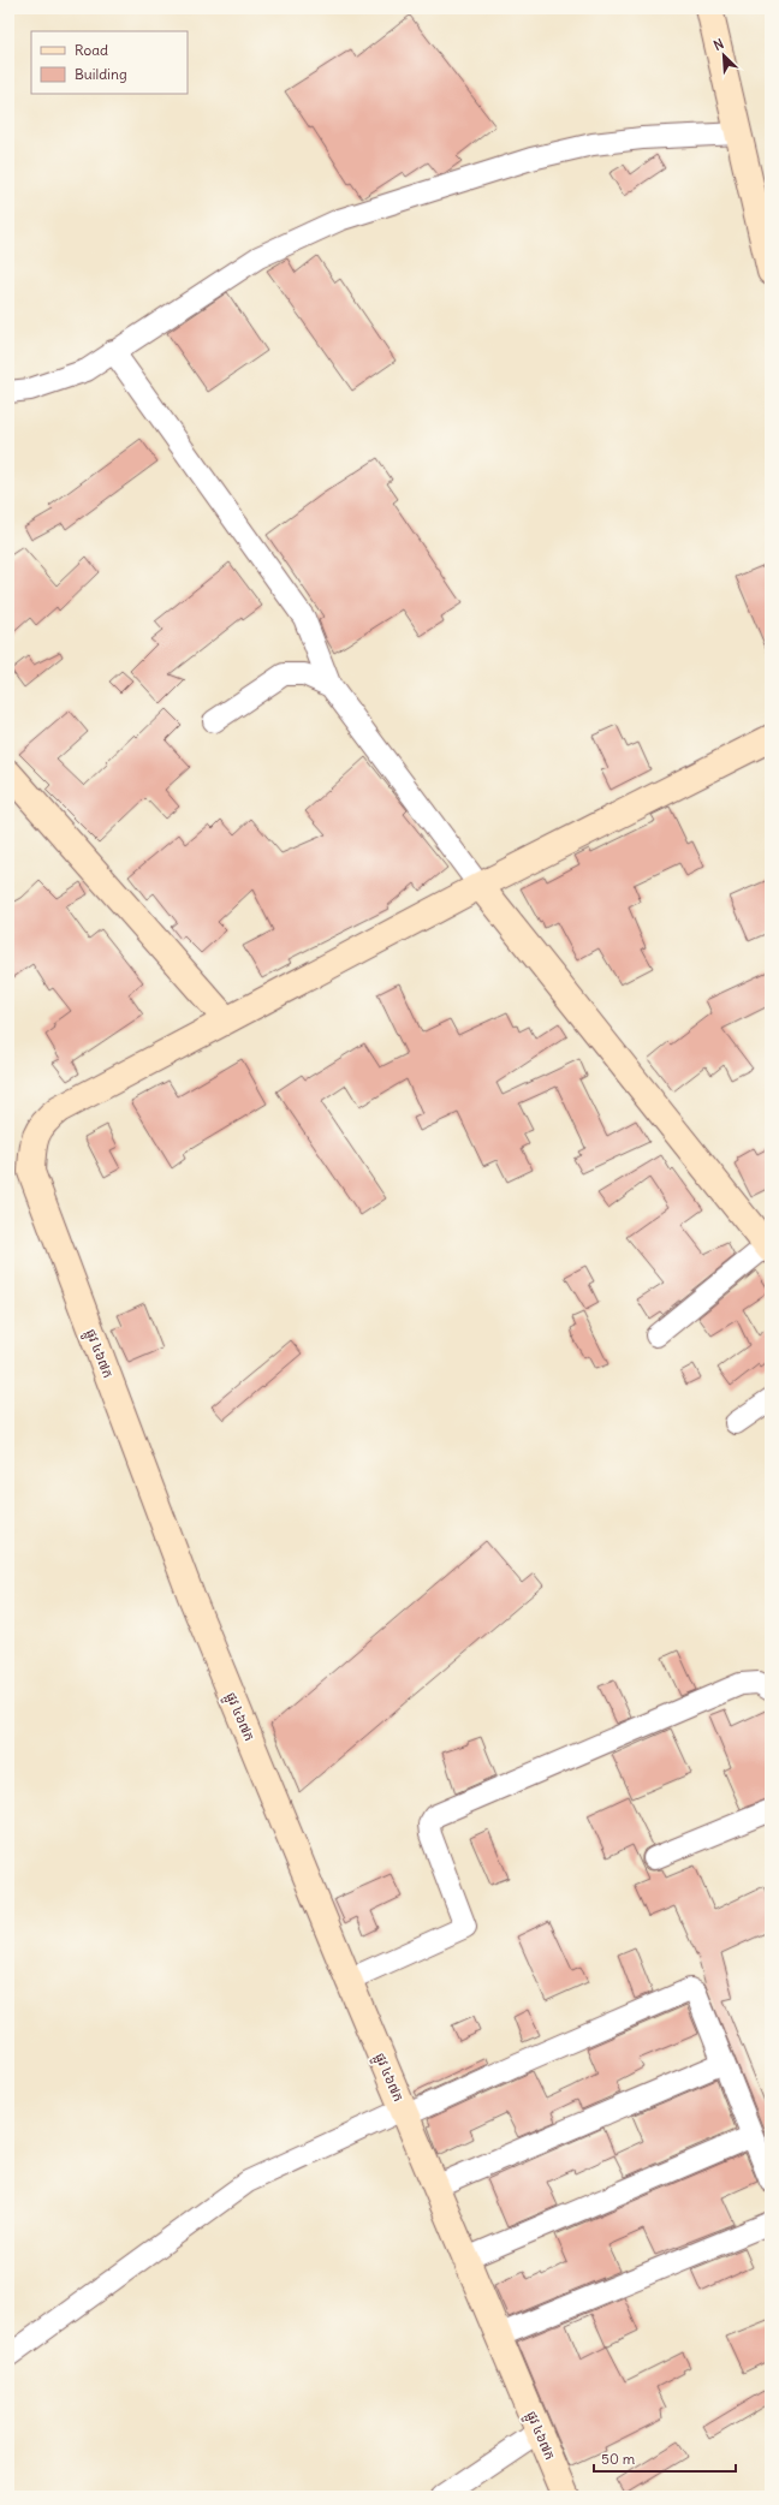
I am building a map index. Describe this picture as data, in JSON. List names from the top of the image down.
{
  "streets": {
    "street": ["ផ្លូវ ៤៦៧ក"]
  },
  "legend": ["Road", "Building"],
  "scale_bar": "50 m",
  "north": "top left"
}
